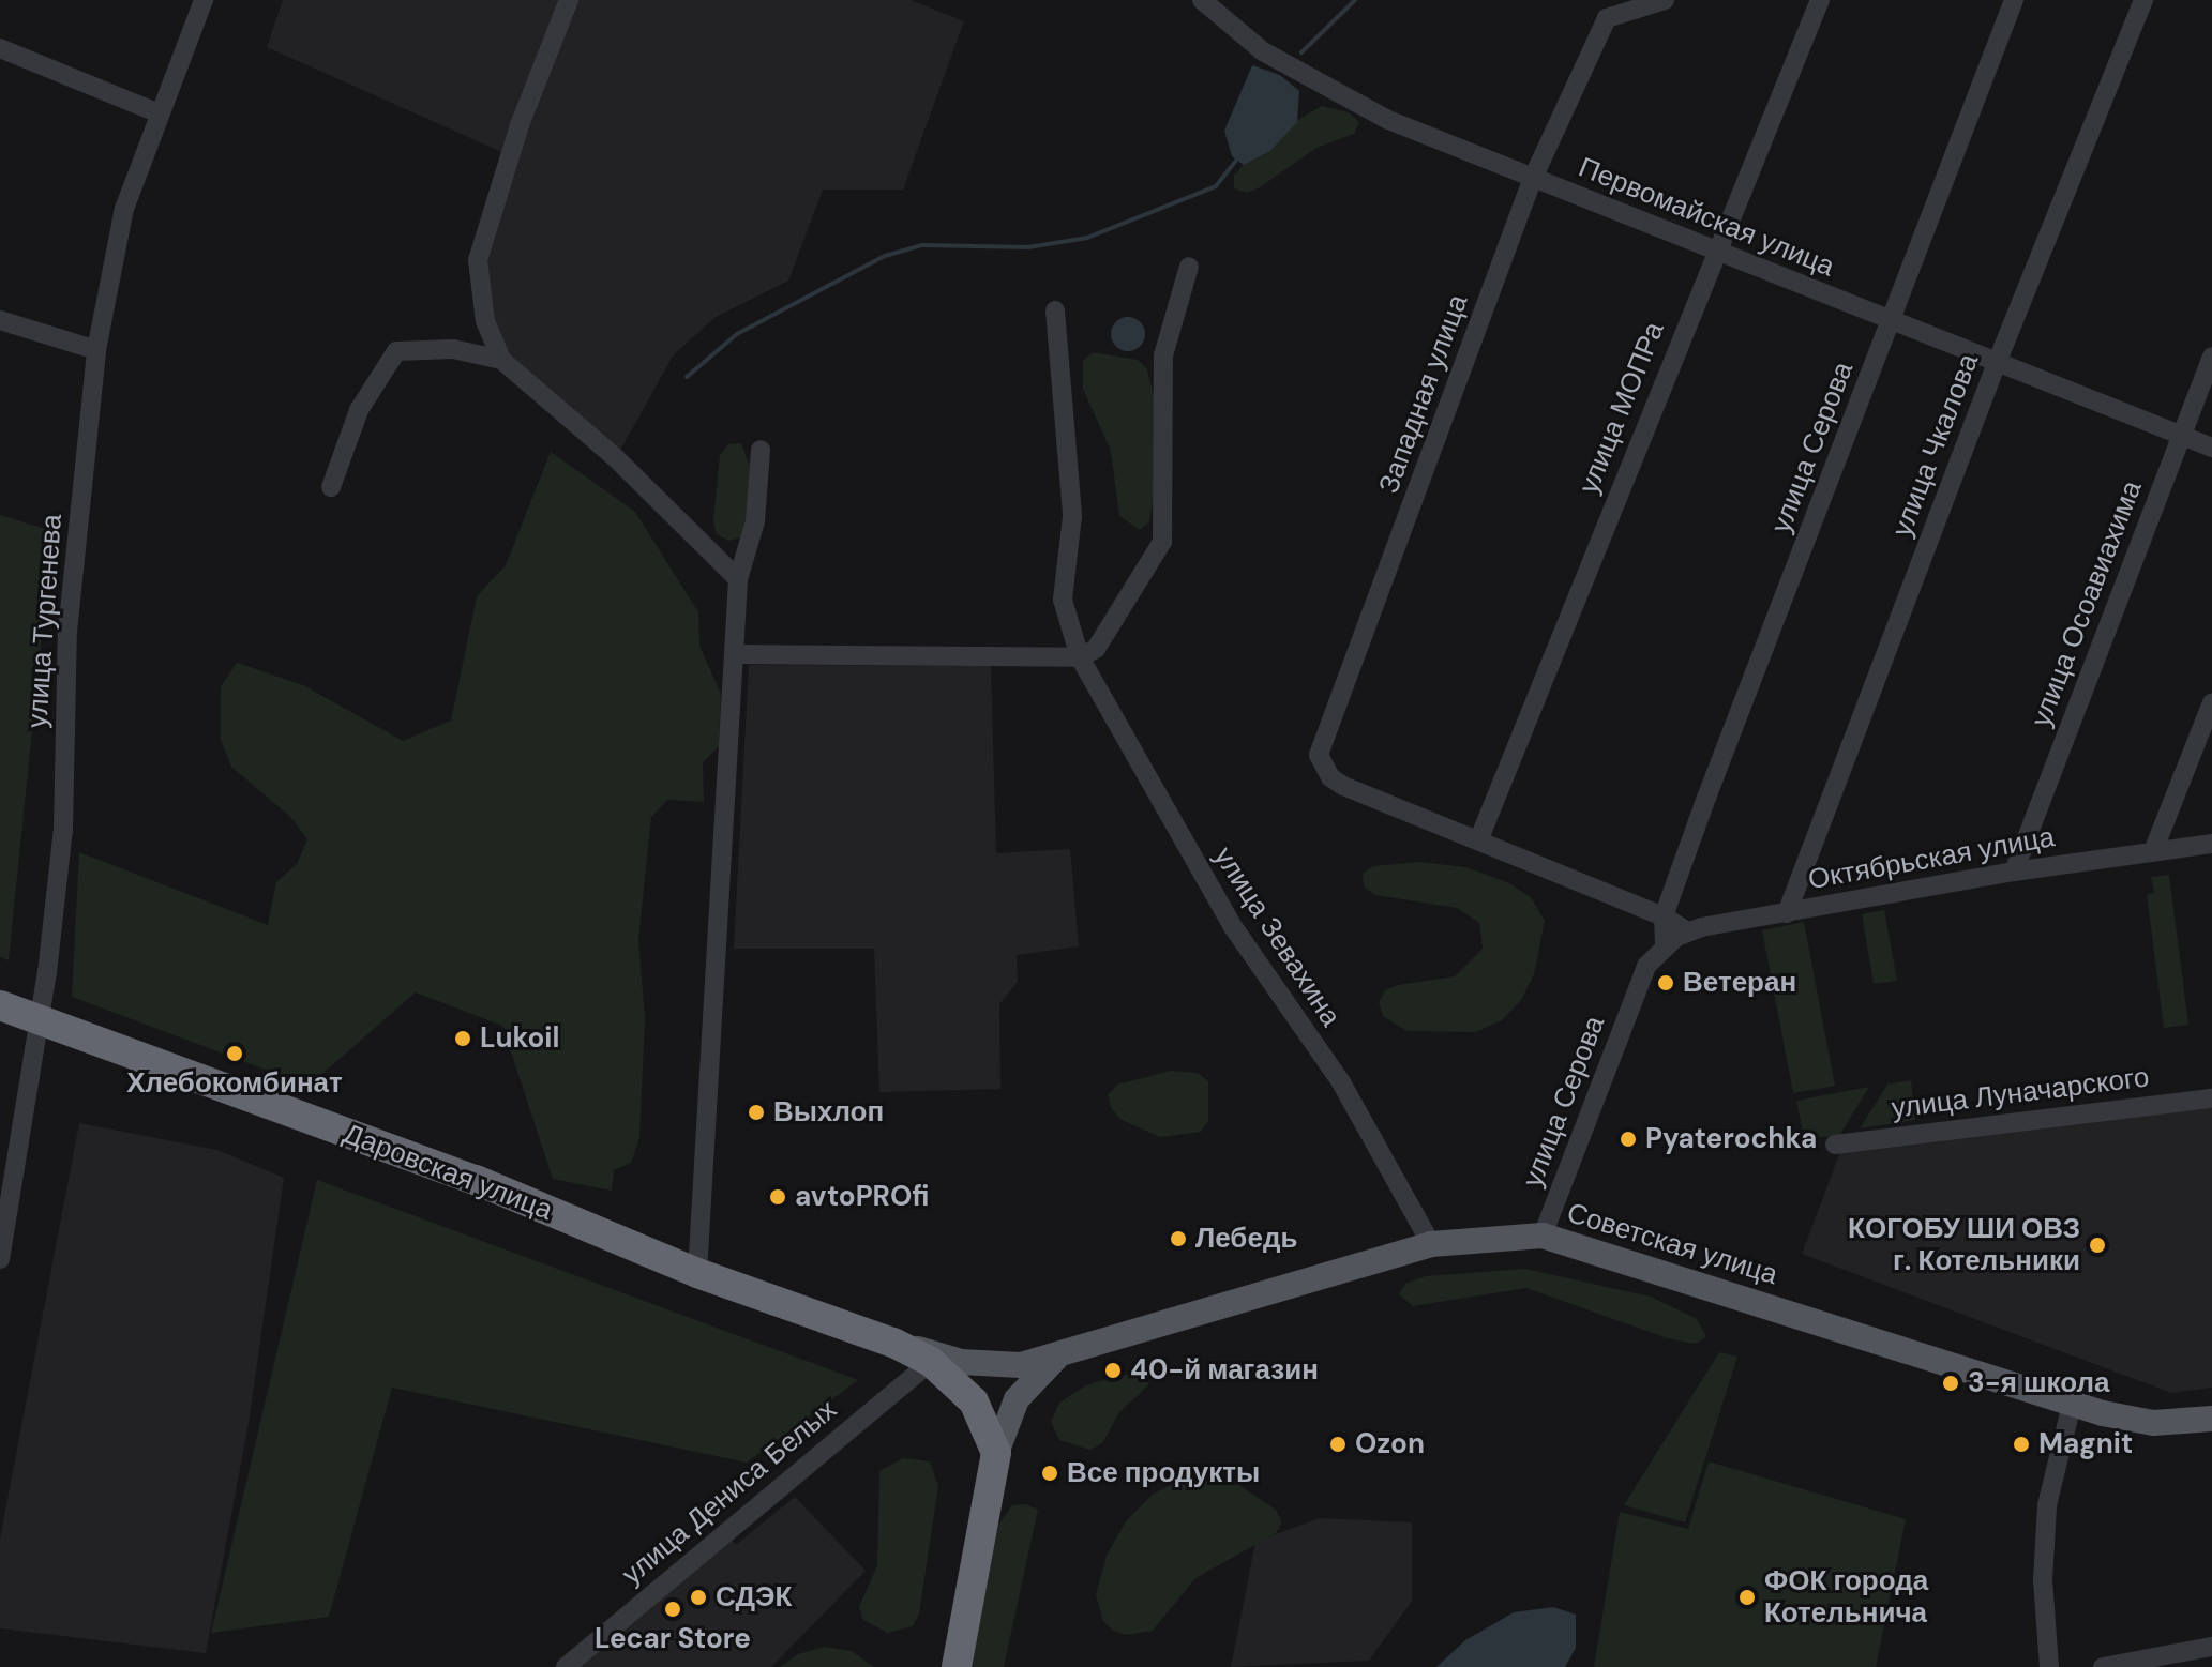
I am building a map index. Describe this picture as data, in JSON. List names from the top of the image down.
{
  "streets": {
    "highway": ["Даровская улица"],
    "main road": ["Советская улица"],
    "street": [
      "Первомайская улица",
      "Западная улица",
      "улица МОПРа",
      "улица Чкалова",
      "улица Серова",
      "улица Осоавиахима",
      "улица Тургенева",
      "Октябрьская улица",
      "улица Зевахина",
      "улица Луначарского",
      "улица Дениса Белых"
    ]
  },
  "crossings": [
    ["Первомайская улица", "Западная улица"],
    ["Первомайская улица", "улица МОПРа"],
    ["Первомайская улица", "улица Чкалова"],
    ["Первомайская улица", "улица Серова"],
    ["Первомайская улица", "улица Осоавиахима"],
    ["Западная улица", "улица МОПРа"],
    ["улица Чкалова", "Октябрьская улица"],
    ["улица Серова", "Октябрьская улица"],
    ["улица Серова", "Советская улица"],
    ["улица Осоавиахима", "Октябрьская улица"],
    ["улица Тургенева", "Даровская улица"],
    ["улица Зевахина", "Советская улица"],
    ["Даровская улица", "Советская улица"],
    ["Даровская улица", "улица Дениса Белых"]
  ],
  "places": [
    "Ветеран",
    "Lukoil",
    "Хлебокомбинат",
    "Выхлоп",
    "Pyaterochka",
    "avtoPROfi",
    "Лебедь",
    "КОГОБУ ШИ ОВЗ г. Котельники",
    "40-й магазин",
    "3-я школа",
    "Ozon",
    "Magnit",
    "Все продукты",
    "СДЭК",
    "ФОК города Котельнича",
    "Lecar Store"
  ]
}
